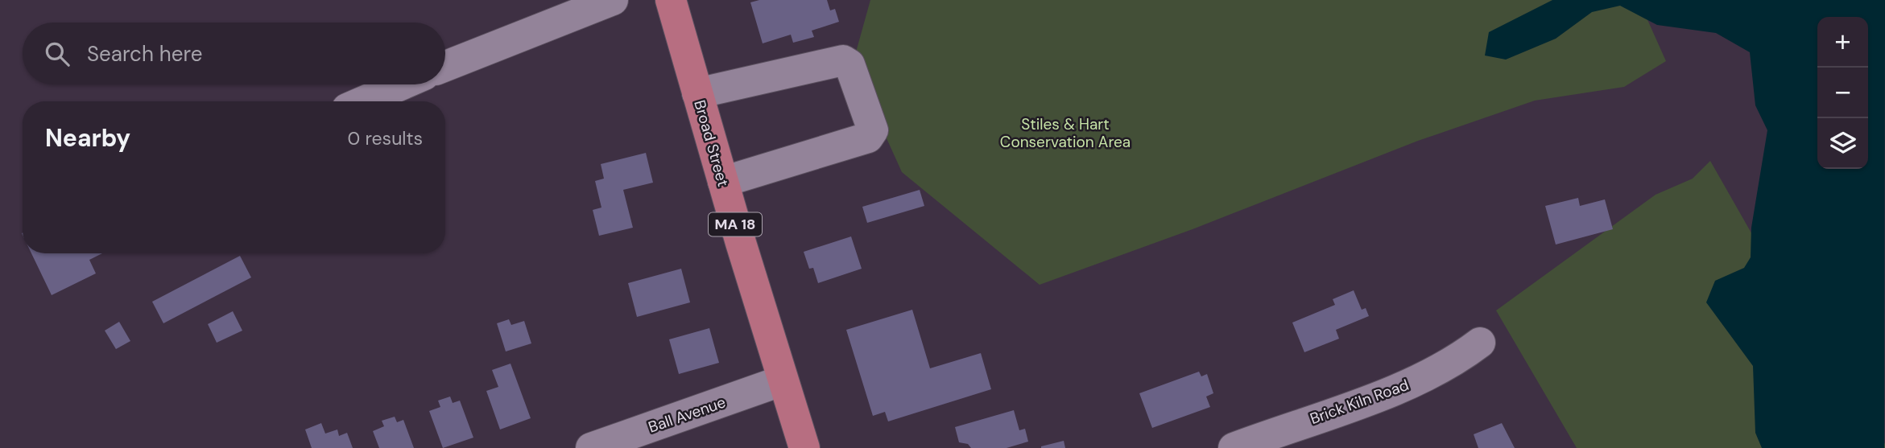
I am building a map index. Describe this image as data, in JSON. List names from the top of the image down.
{
  "streets": {
    "main road": ["Broad Street", "MA 18"],
    "street": ["Brick Kiln Road", "Ball Avenue"]
  },
  "crossings": [
    ["Broad Street", "Ball Avenue"]
  ],
  "parks": ["Stiles & Hart Conservation Area"],
  "page": {
    "map_buttons": ["+", "−"],
    "search": "Search here",
    "heading": ["Nearby", "0 results"]
  }
}
